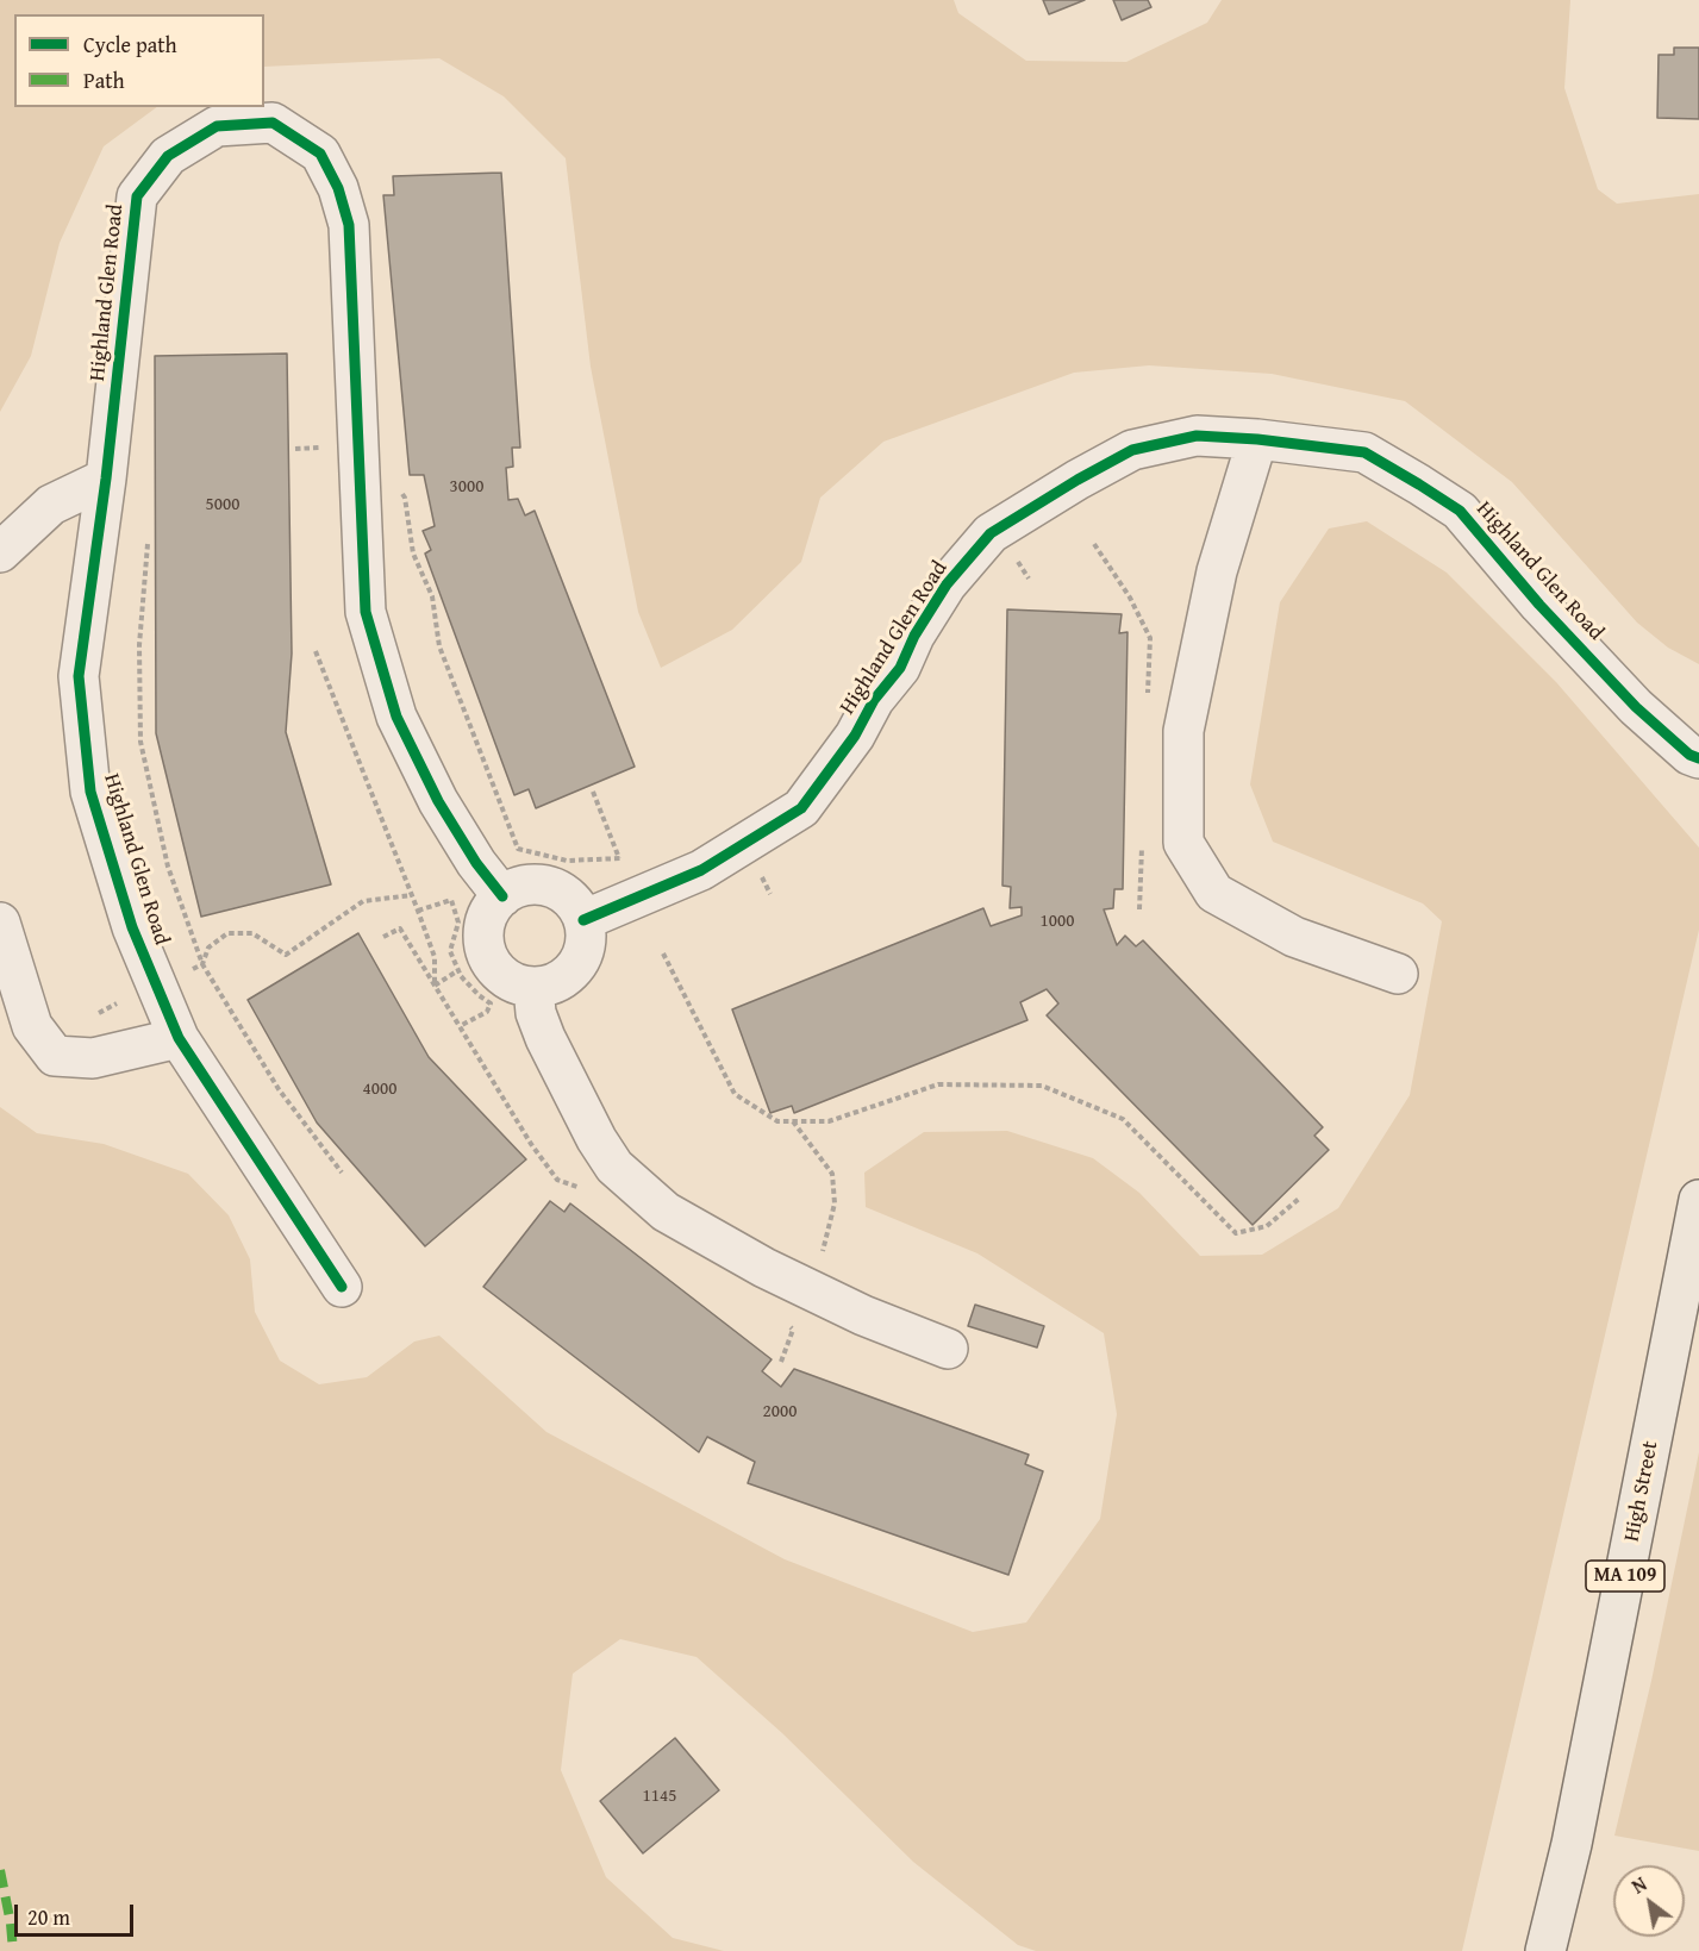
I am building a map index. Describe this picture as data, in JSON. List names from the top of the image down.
{
  "streets": {
    "main road": ["High Street", "MA 109"],
    "street": ["Highland Glen Road"]
  },
  "house_numbers": [
    "3000",
    "5000",
    "1000",
    "4000",
    "2000",
    "1145"
  ],
  "legend": ["Cycle path", "Path"],
  "scale_bar": "20 m",
  "north": "top left"
}
